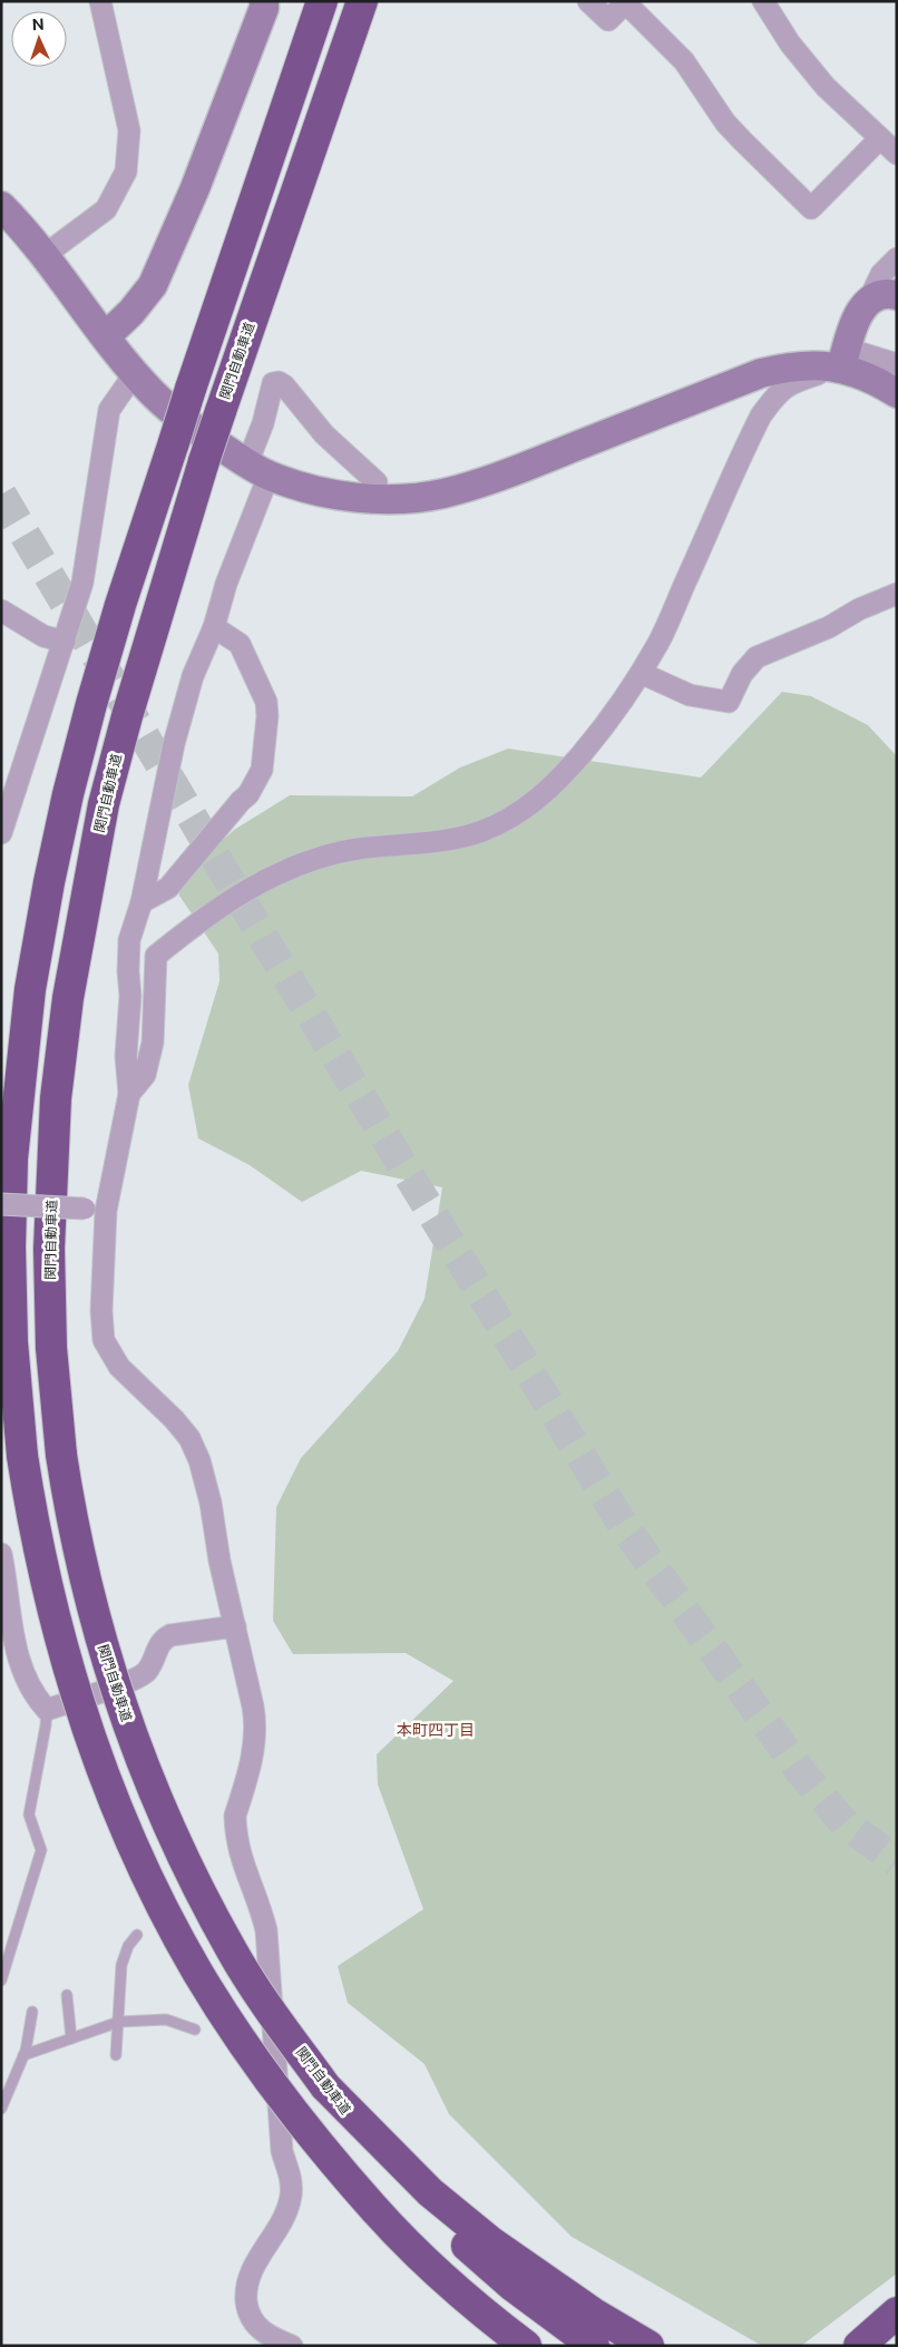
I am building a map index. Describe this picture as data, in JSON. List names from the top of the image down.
{
  "streets": {
    "highway": ["関門自動車道"]
  },
  "districts": ["本町四丁目"],
  "north": "top"
}
